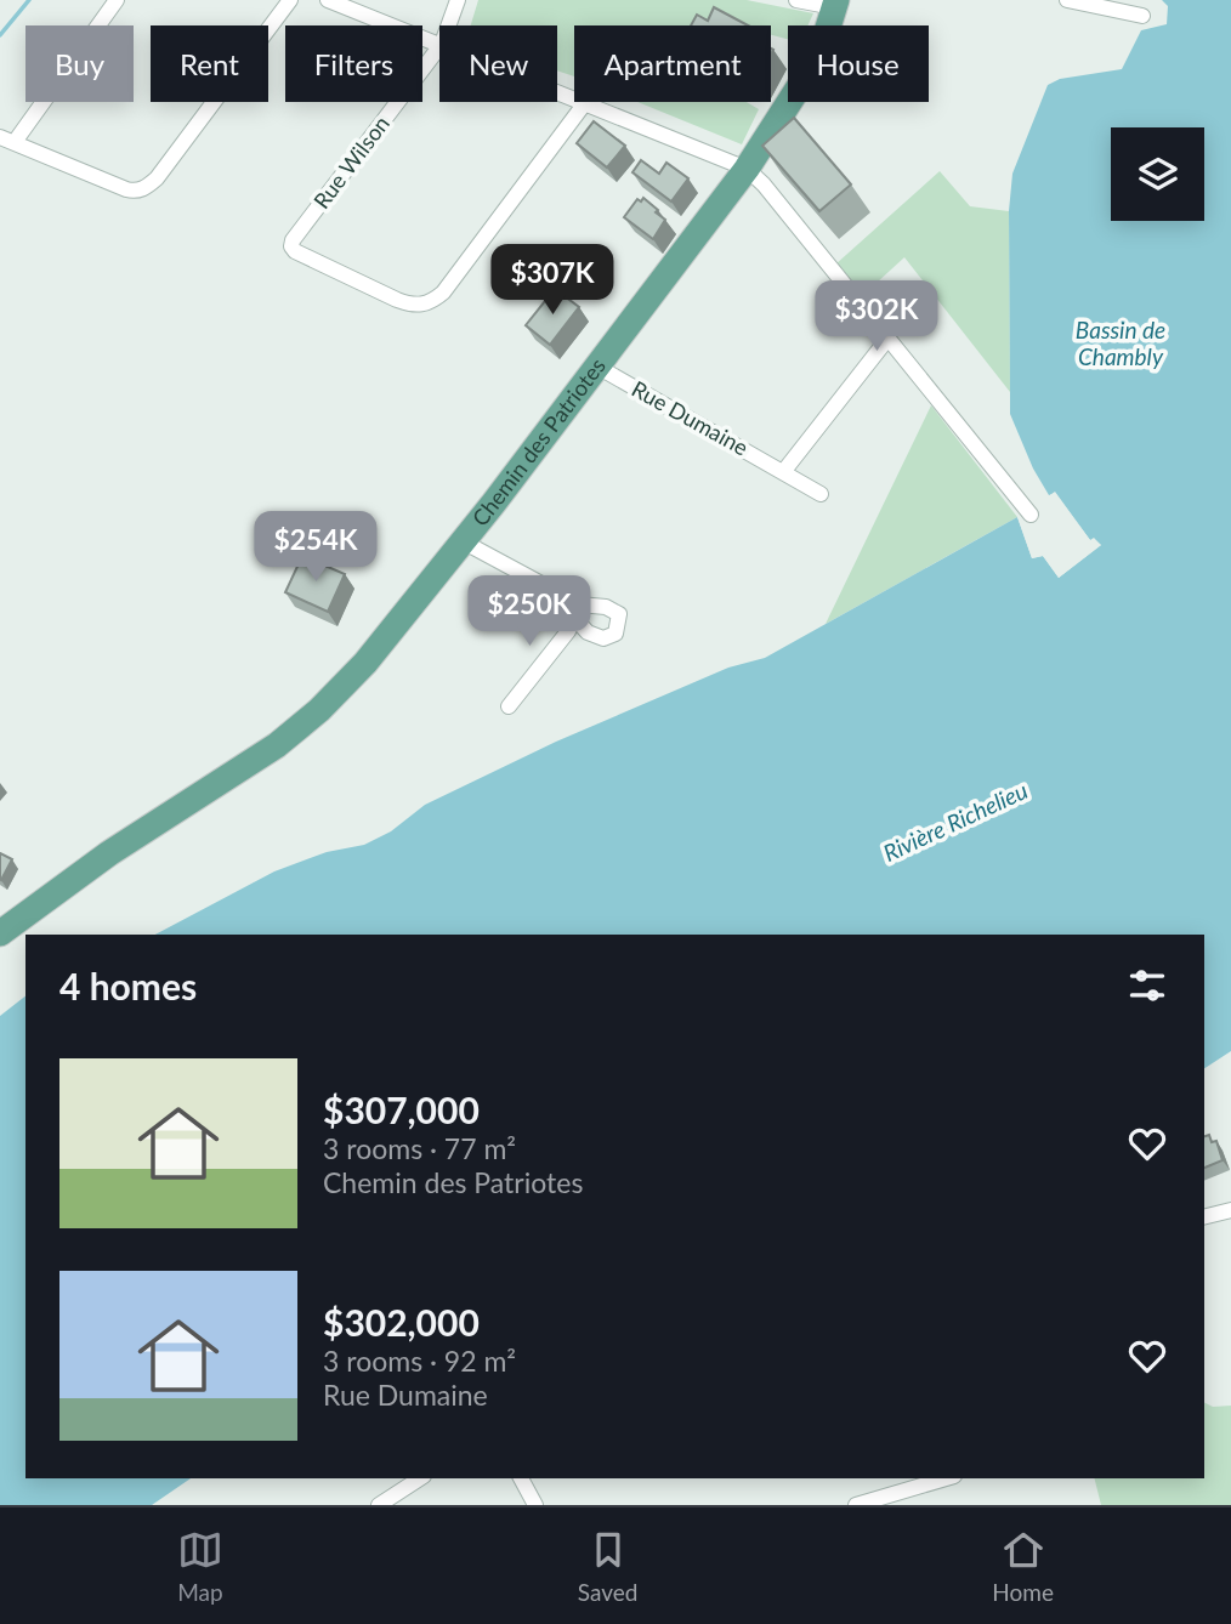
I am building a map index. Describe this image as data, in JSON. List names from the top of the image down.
{
  "streets": {
    "main road": ["Chemin des Patriotes"],
    "street": ["Rue Wilson", "Rue Dumaine"]
  },
  "crossings": [
    ["Rue Dumaine", "Chemin des Patriotes"]
  ],
  "water": ["Bassin de Chambly", "Rivière Richelieu"],
  "page": {
    "chip": [
      "Buy",
      "Rent",
      "Filters",
      "New",
      "Apartment",
      "House"
    ],
    "price": [
      "$307K",
      "$302K",
      "$254K",
      "$250K"
    ],
    "heading": "4 homes",
    "list": [
      {
        "name": "$307,000",
        "note": "3 rooms · 77 m² · Chemin des Patriotes"
      },
      {
        "name": "$302,000",
        "note": "3 rooms · 92 m² · Rue Dumaine"
      }
    ],
    "tabs": ["Map", "Saved", "Home"]
  }
}
